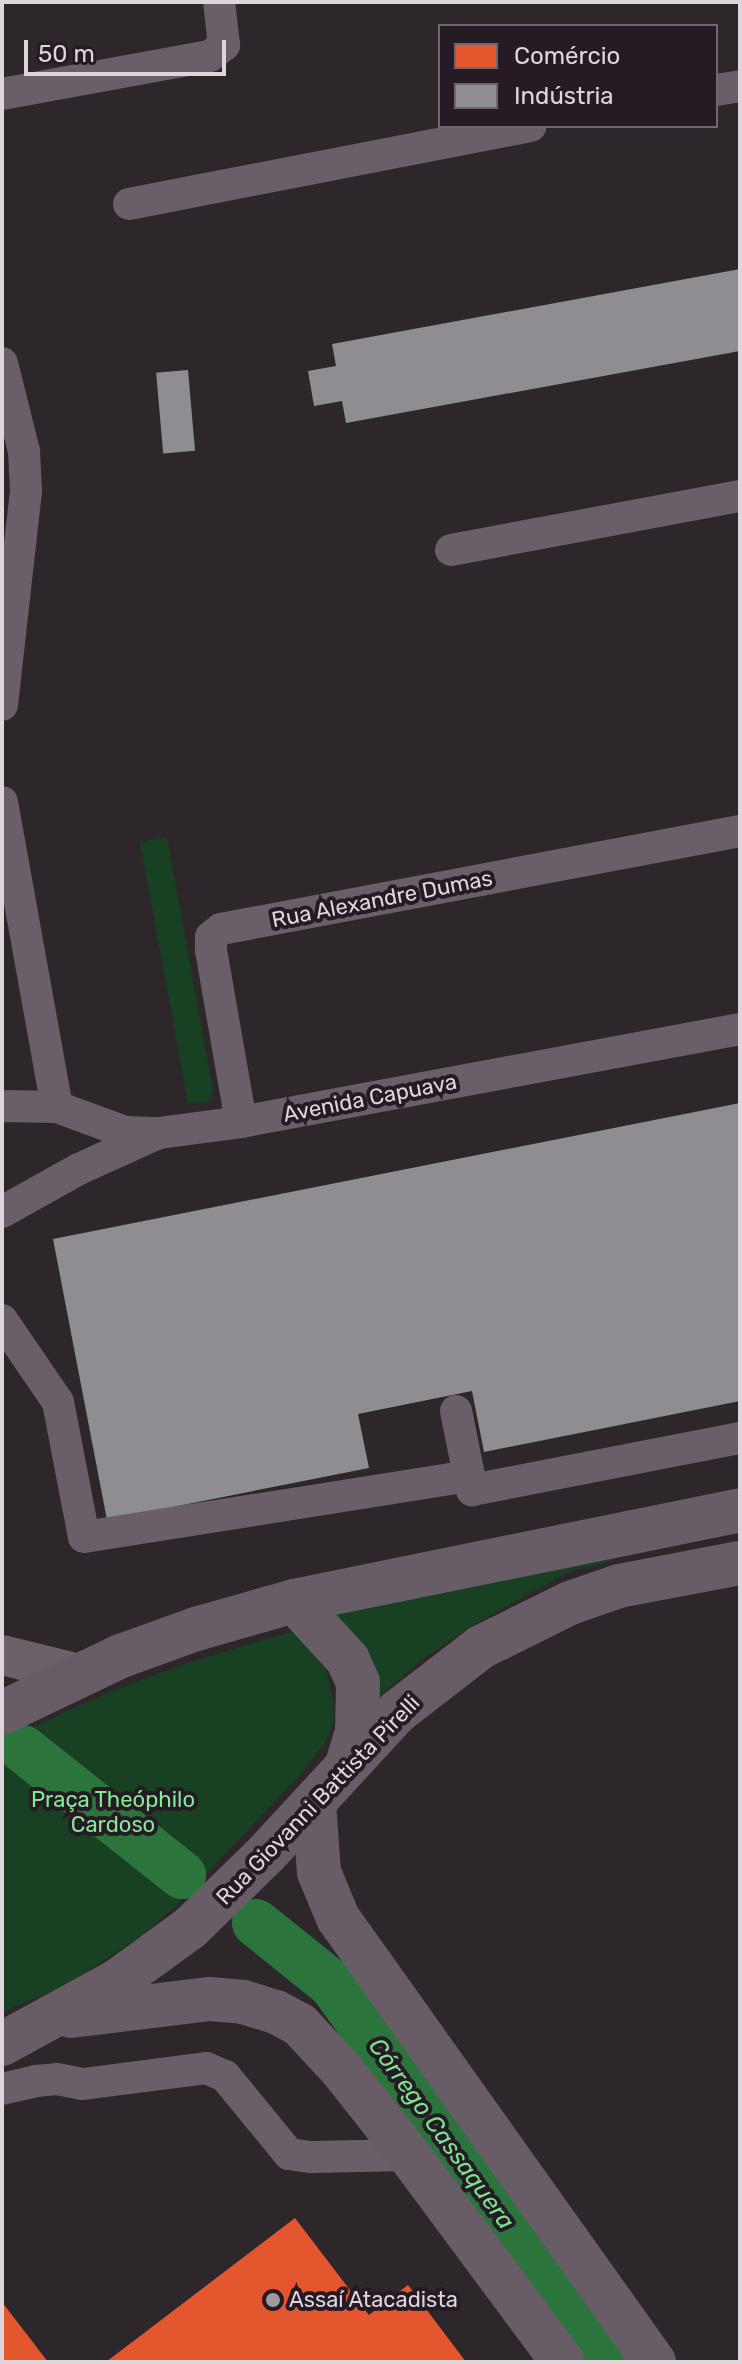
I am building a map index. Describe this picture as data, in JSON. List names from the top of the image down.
{
  "streets": {
    "highway": ["Rua Giovanni Battista Pirelli"],
    "street": ["Rua Alexandre Dumas", "Avenida Capuava"]
  },
  "crossings": [
    ["Rua Alexandre Dumas", "Avenida Capuava"]
  ],
  "water": ["Córrego Cassaquera"],
  "parks": ["Praça Theóphilo Cardoso"],
  "places": ["Assaí Atacadista"],
  "legend": ["Comércio", "Indústria"],
  "scale_bar": "50 m"
}
